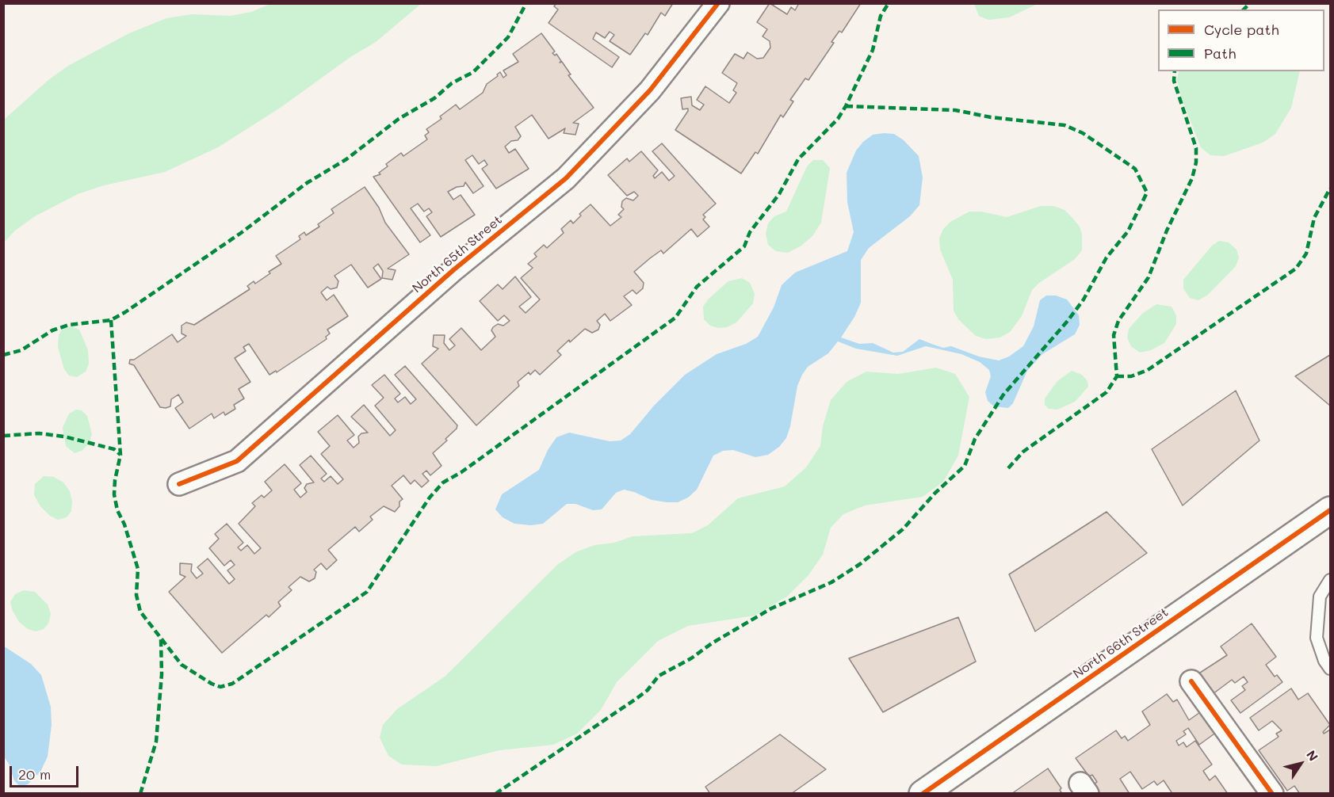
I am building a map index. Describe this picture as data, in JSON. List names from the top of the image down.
{
  "streets": {
    "street": ["North 65th Street", "North 66th Street"]
  },
  "legend": ["Cycle path", "Path"],
  "scale_bar": "20 m",
  "north": "top right"
}
